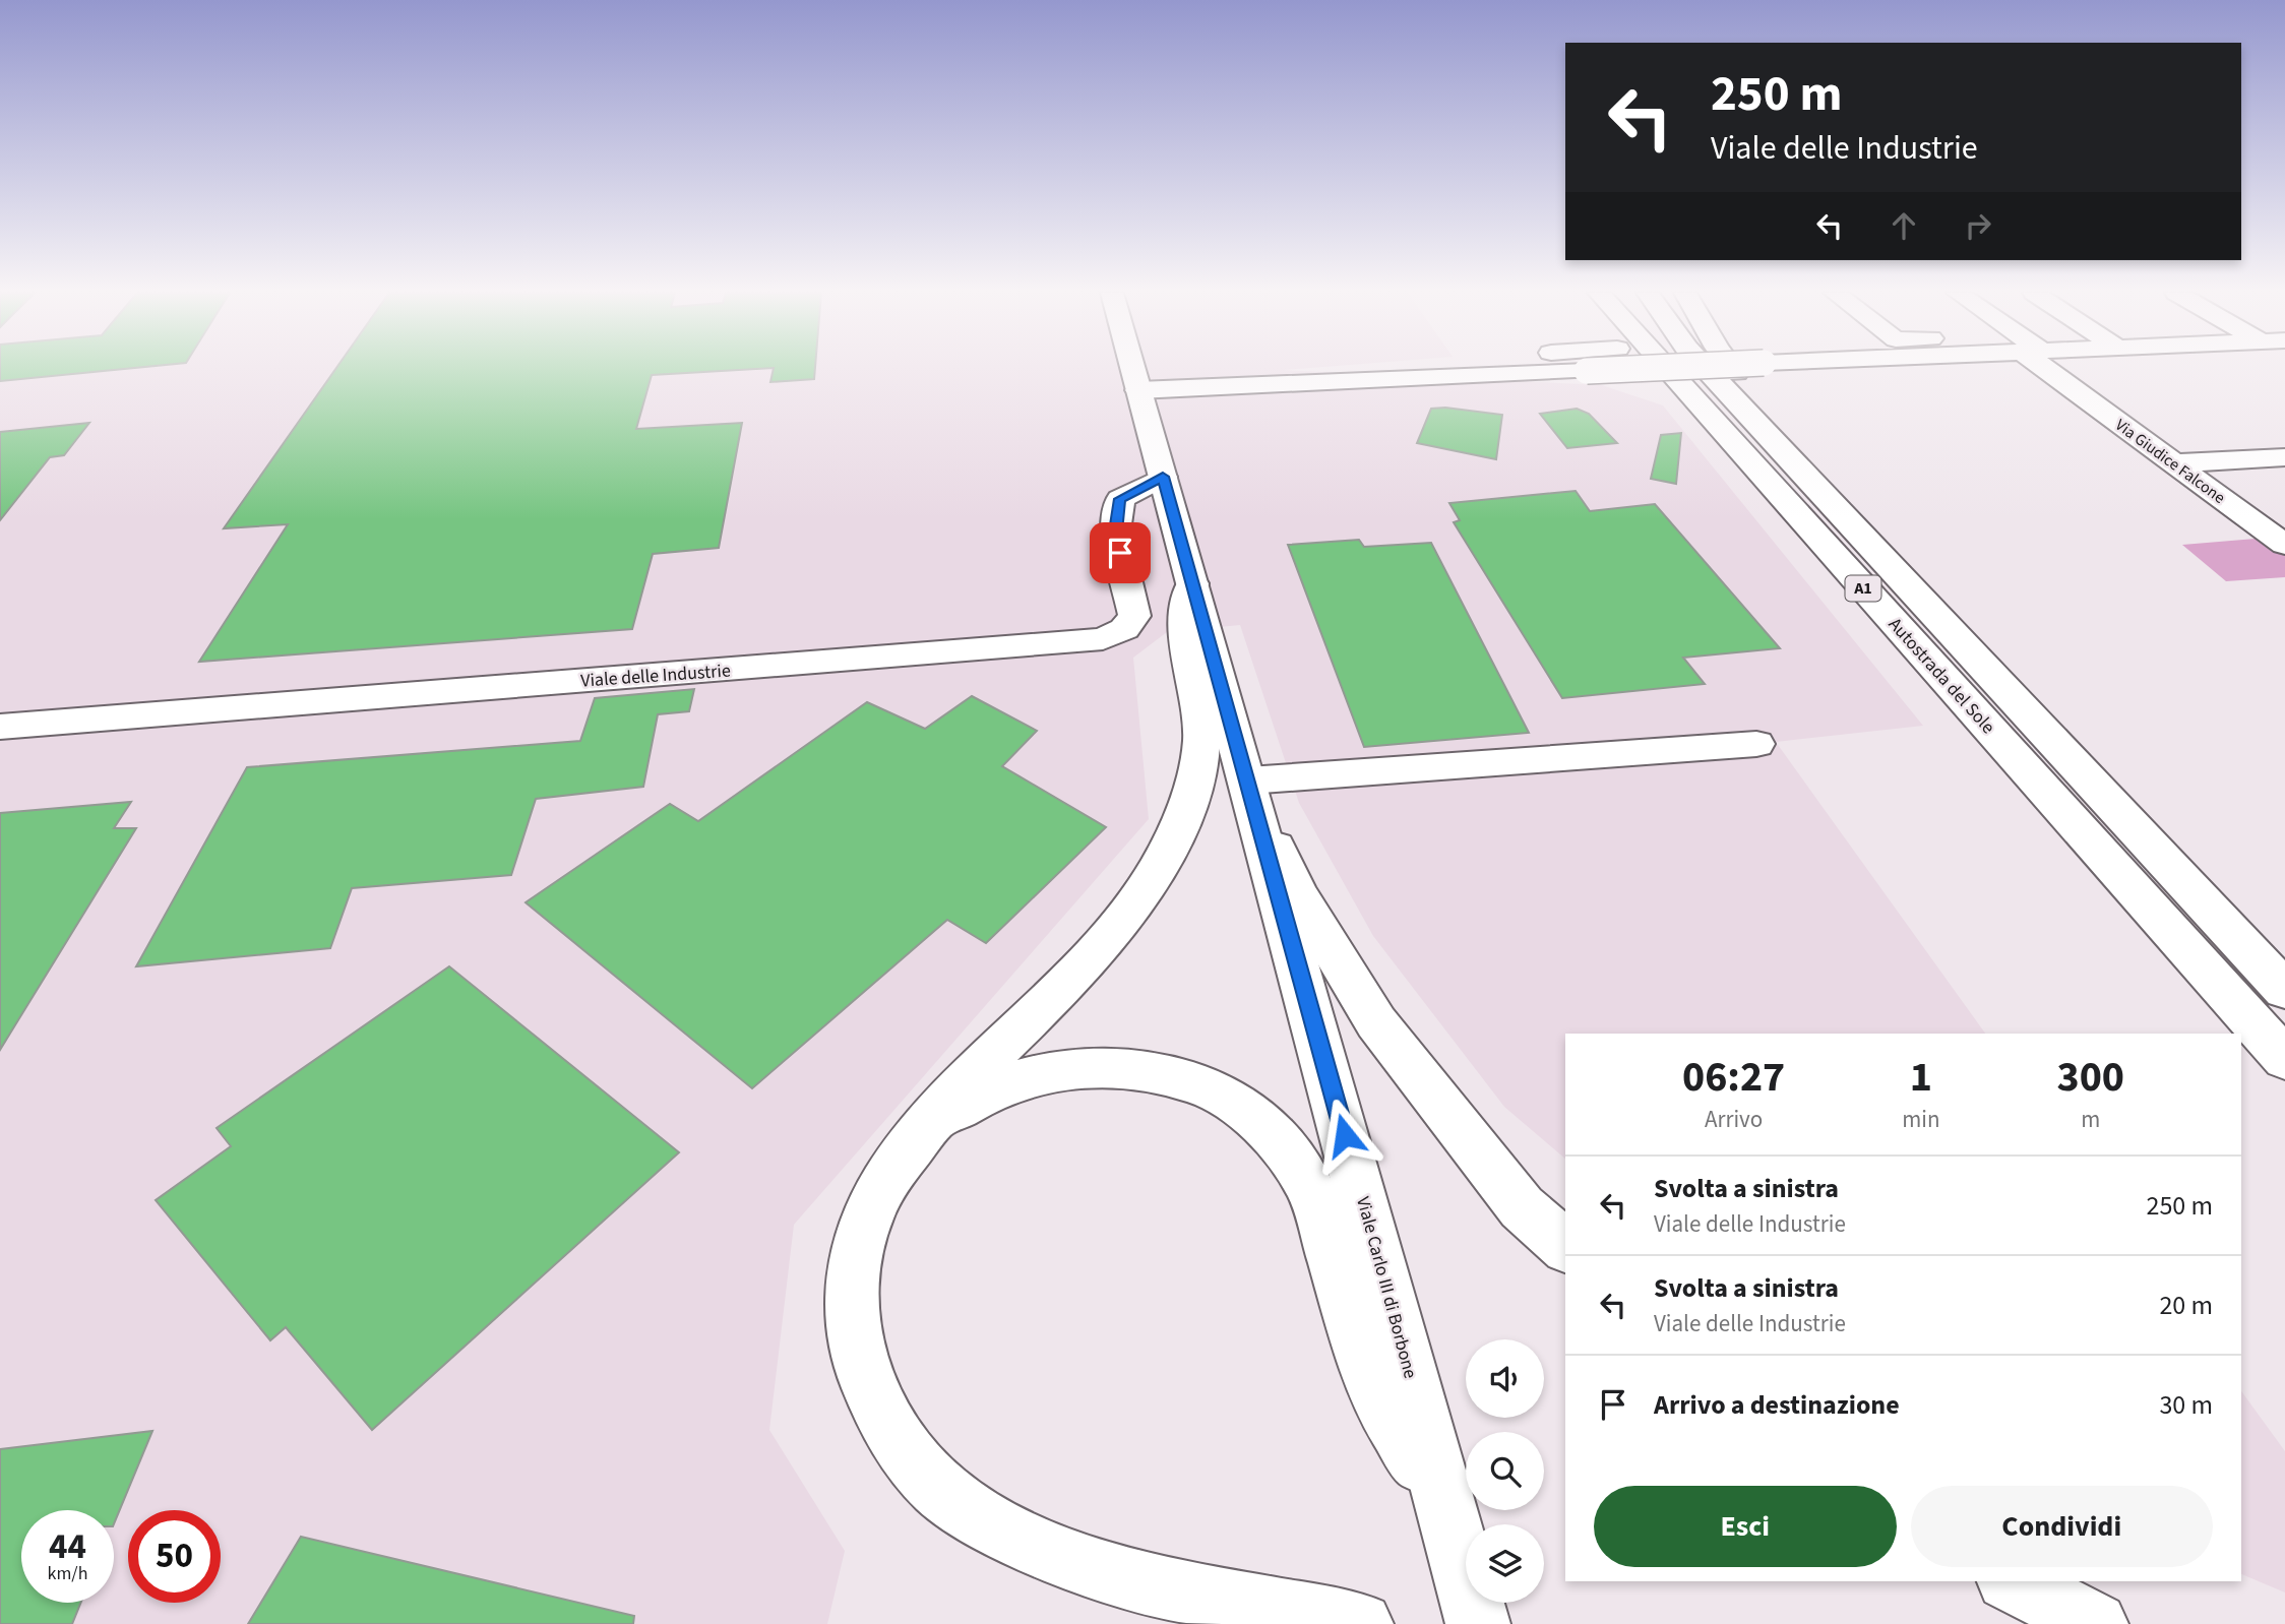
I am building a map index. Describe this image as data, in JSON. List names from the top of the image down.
{
  "streets": {
    "main road": [
      "Via Giudice Falcone",
      "A1",
      "Viale delle Industrie",
      "Autostrada del Sole",
      "Viale Carlo III di Borbone"
    ]
  },
  "crossings": [
    ["Viale delle Industrie", "Viale Carlo III di Borbone"]
  ],
  "page": {
    "turn": ["250 m", "Viale delle Industrie"],
    "eta": [
      "06:27",
      "Arrivo",
      "1",
      "min",
      "300",
      "m"
    ],
    "list": [
      {
        "name": "Svolta a sinistra",
        "note": "Viale delle Industrie",
        "value": "250 m"
      },
      {
        "name": "Svolta a sinistra",
        "note": "Viale delle Industrie",
        "value": "20 m"
      },
      {
        "name": "Arrivo a destinazione",
        "value": "30 m"
      }
    ],
    "buttons": ["Esci", "Condividi"],
    "speed": "44 km/h",
    "limit": "50"
  }
}
